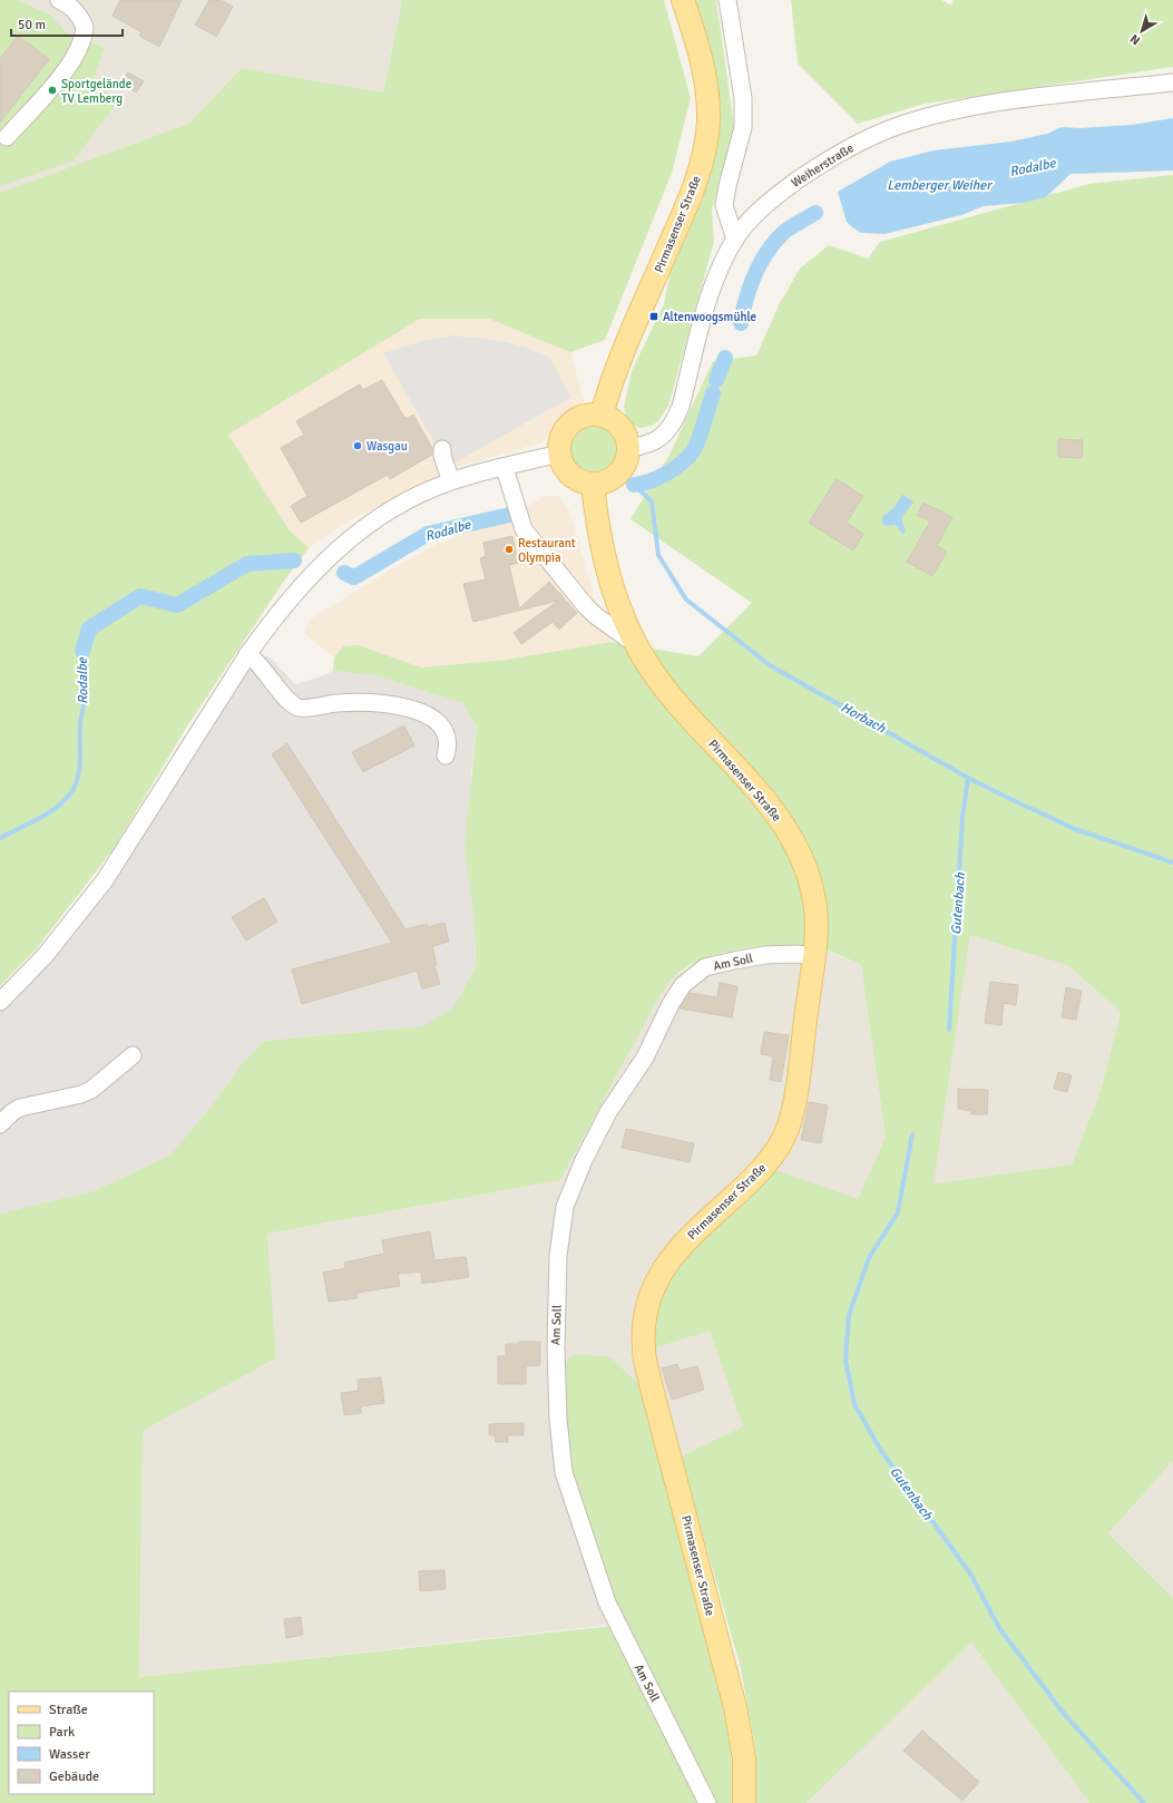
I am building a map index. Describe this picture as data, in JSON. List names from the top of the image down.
{
  "streets": {
    "main road": ["Pirmasenser Straße"],
    "street": ["Weiherstraße", "Am Soll"]
  },
  "crossings": [
    ["Weiherstraße", "Pirmasenser Straße"],
    ["Pirmasenser Straße", "Am Soll"]
  ],
  "water": [
    "Rodalbe",
    "Lemberger Weiher",
    "Horbach",
    "Gutenbach"
  ],
  "places": {
    "other": ["Sportgelände TV Lemberg", "Wasgau", "Restaurant Olympia"],
    "transit": ["Altenwoogsmühle"]
  },
  "legend": [
    "Straße",
    "Park",
    "Wasser",
    "Gebäude"
  ],
  "scale_bar": "50 m",
  "north": "bottom left"
}
